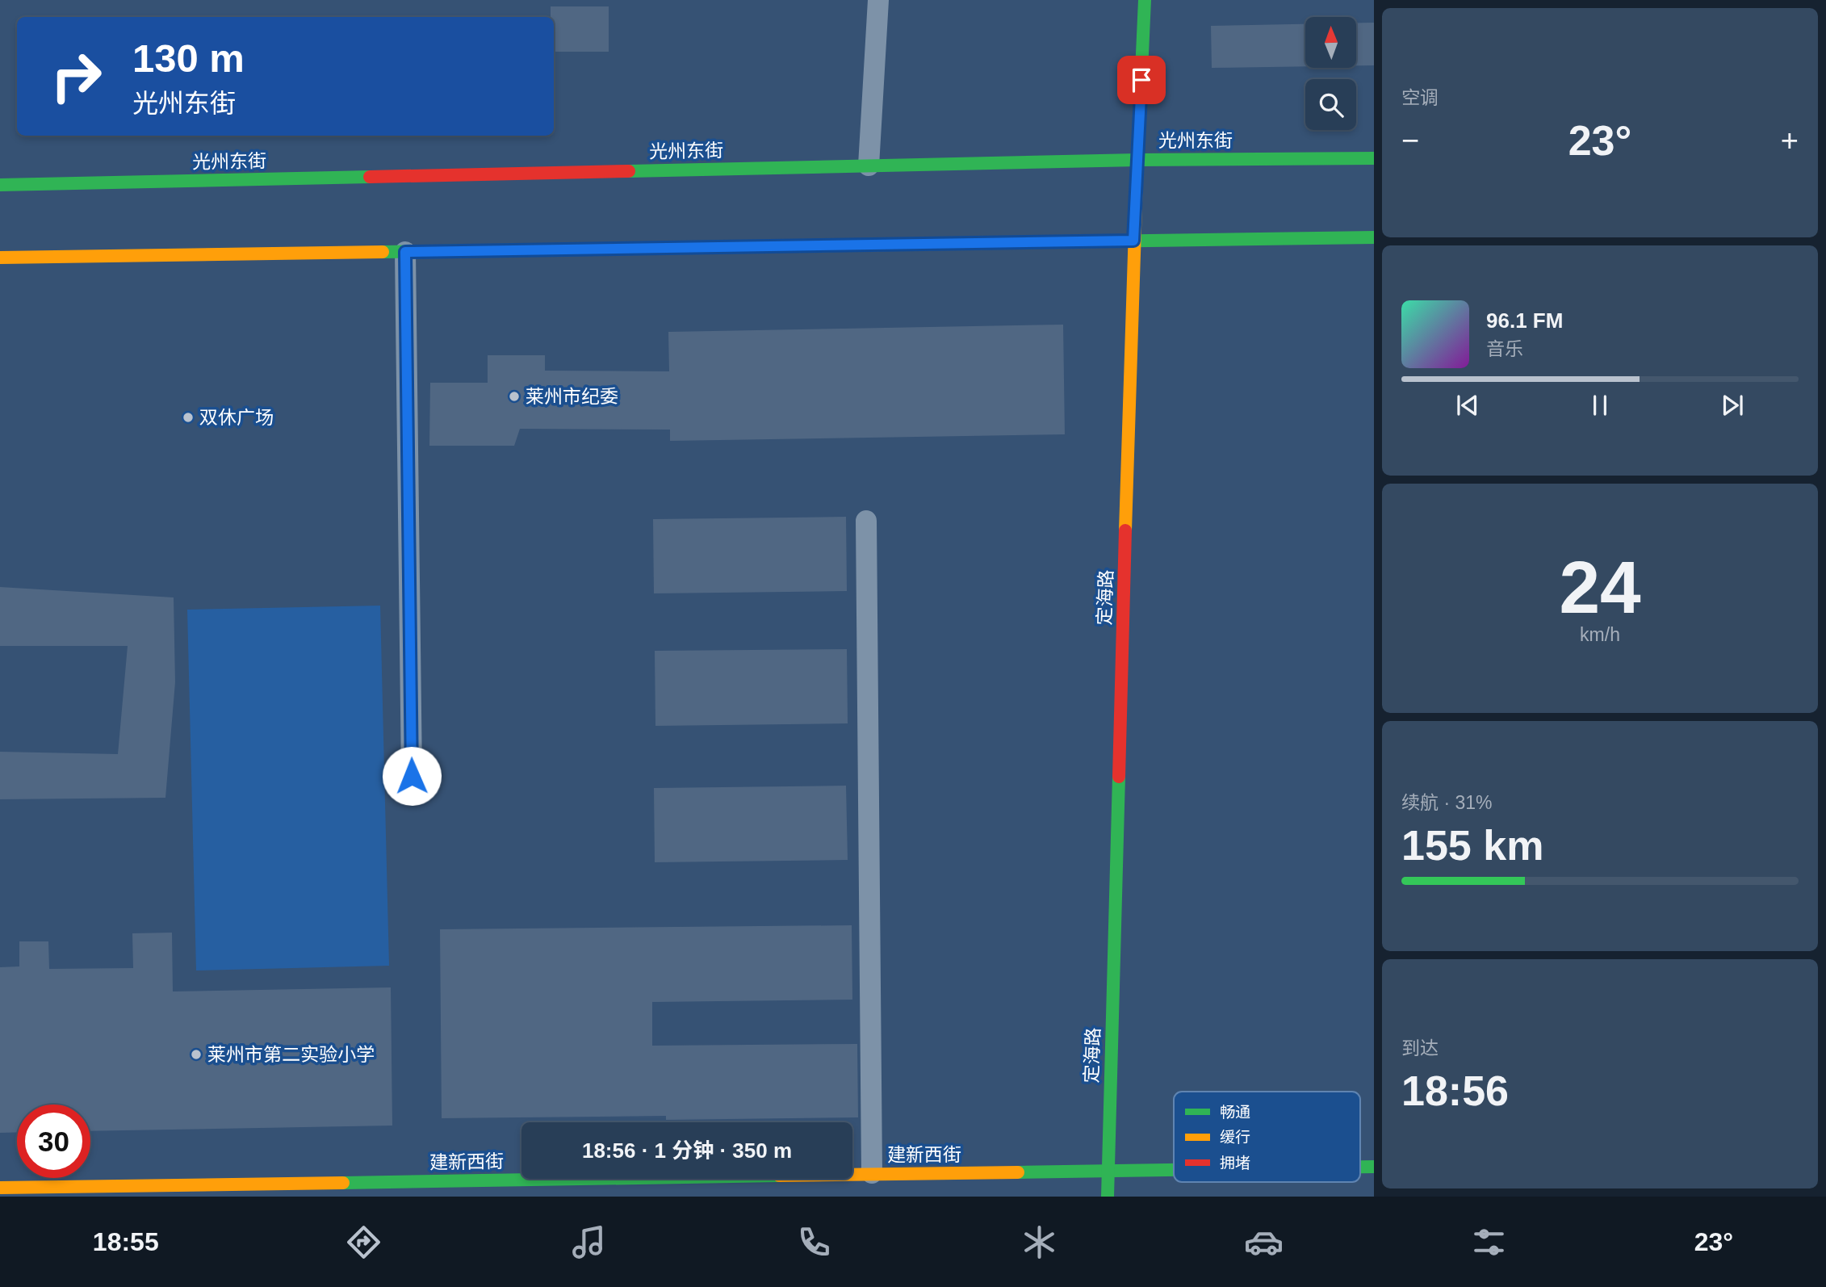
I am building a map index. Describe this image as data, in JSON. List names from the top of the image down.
{
  "streets": {
    "main road": ["光州东街", "定海路", "建新西街"]
  },
  "crossings": [
    ["光州东街", "定海路"],
    ["定海路", "建新西街"]
  ],
  "places": ["莱州市纪委", "双休广场", "莱州市第二实验小学"],
  "legend": ["畅通", "缓行", "拥堵"],
  "north": "top",
  "page": {
    "tile": [
      "空调",
      ["24", "km/h"],
      ["续航 · 31%", "155 km"],
      ["到达", "18:56"]
    ],
    "turn": ["130 m", "光州东街"],
    "heat": ["−", "23°", "+"],
    "song": ["96.1 FM", "音乐"],
    "limit": "30",
    "trip": "18:56 · 1 分钟 · 350 m",
    "tabs": ["18:55", "23°"]
  }
}
